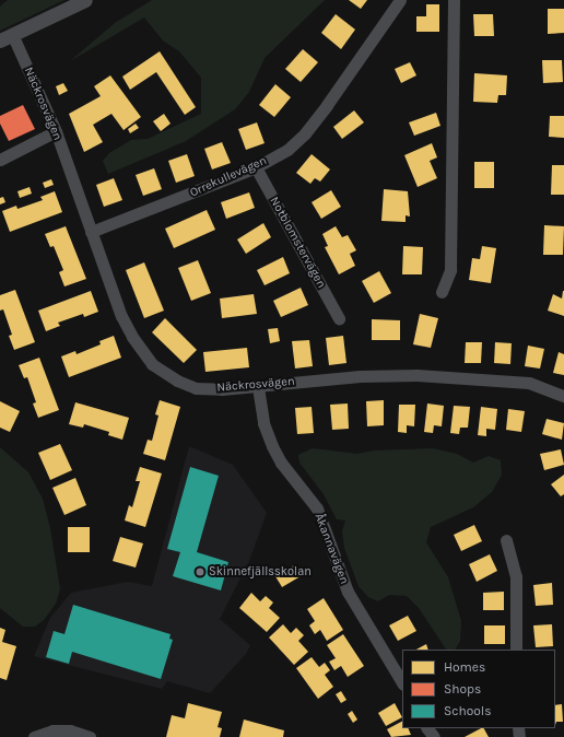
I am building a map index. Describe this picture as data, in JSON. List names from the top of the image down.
{
  "streets": {
    "street": [
      "Näckrosvägen",
      "Orrekullevägen",
      "Notblomstervägen",
      "Åkannavägen"
    ]
  },
  "crossings": [
    ["Näckrosvägen", "Orrekullevägen"],
    ["Näckrosvägen", "Åkannavägen"],
    ["Orrekullevägen", "Notblomstervägen"]
  ],
  "places": ["Skinnefjällsskolan"],
  "legend": ["Homes", "Shops", "Schools"]
}
